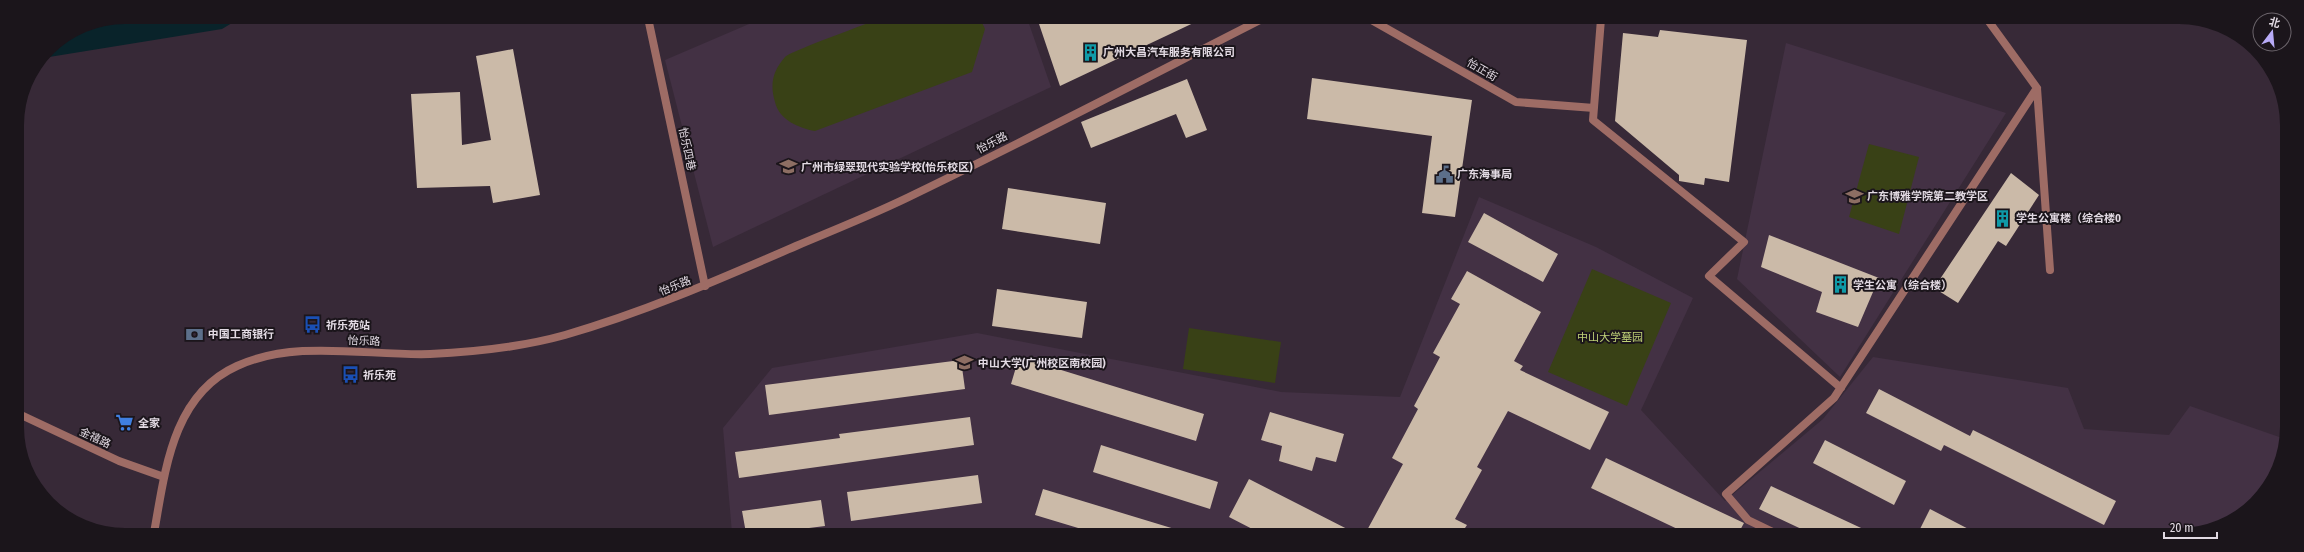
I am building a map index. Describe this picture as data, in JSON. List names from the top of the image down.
{
  "streets": {
    "street": [
      "怡正街",
      "怡乐路",
      "怡乐四巷",
      "金禧路"
    ]
  },
  "crossings": [
    ["怡乐路", "怡乐四巷"],
    ["怡乐路", "金禧路"]
  ],
  "parks": ["中山大学墓园"],
  "places": {
    "building": ["广州大昌汽车服务有限公司", "学生公寓楼（综合楼0", "学生公寓（综合楼）"],
    "school or university": ["广州市绿翠现代实验学校(怡乐校区)", "广东博雅学院第二教学区", "中山大学(广州校区南校园)"],
    "public building": ["广东海事局"],
    "bus stop": ["祈乐苑站", "祈乐苑"],
    "bank": ["中国工商银行"],
    "supermarket": ["全家"]
  },
  "scale_bar": "20 m",
  "north": "top"
}
